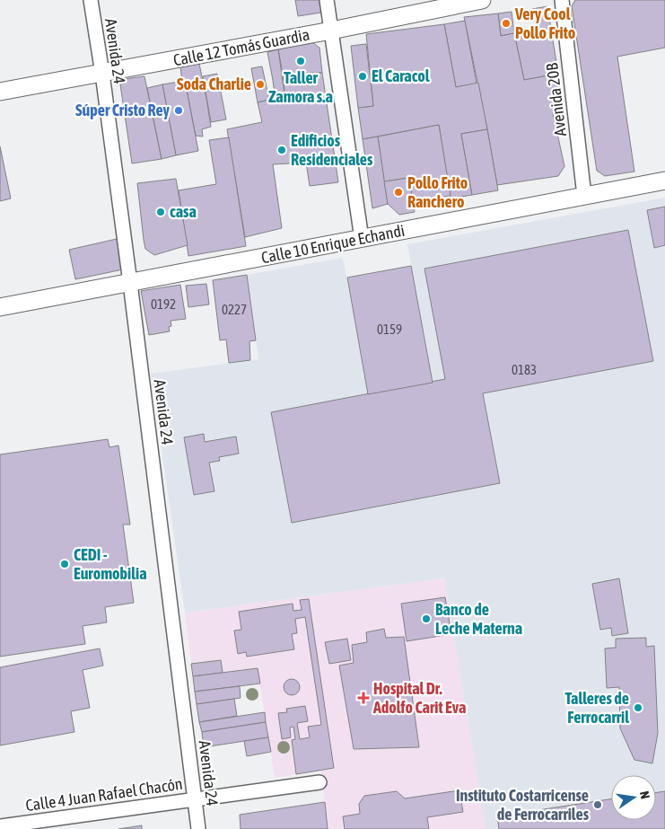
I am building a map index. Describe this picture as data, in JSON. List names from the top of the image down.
{
  "streets": {
    "street": [
      "Calle 12 Tomás Guardia",
      "Avenida 24",
      "Avenida 20B",
      "Calle 10 Enrique Echandi",
      "Calle 4 Juan Rafael Chacón"
    ]
  },
  "crossings": [
    ["Calle 12 Tomás Guardia", "Avenida 24"],
    ["Avenida 24", "Calle 10 Enrique Echandi"],
    ["Avenida 24", "Calle 4 Juan Rafael Chacón"],
    ["Avenida 20B", "Calle 10 Enrique Echandi"]
  ],
  "places": {
    "other": [
      "Very Cool Pollo Frito",
      "Taller Zamora s.a",
      "El Caracol",
      "Soda Charlie",
      "Súper Cristo Rey",
      "Edificios Residenciales",
      "Pollo Frito Ranchero",
      "casa",
      "CEDI - Euromobilia",
      "Banco de Leche Materna",
      "Talleres de Ferrocarril",
      "Instituto Costarricense de Ferrocarriles"
    ],
    "health": ["Hospital Dr. Adolfo Carit Eva"]
  },
  "house_numbers": [
    "0192",
    "0227",
    "0159",
    "0183"
  ],
  "north": "right"
}
